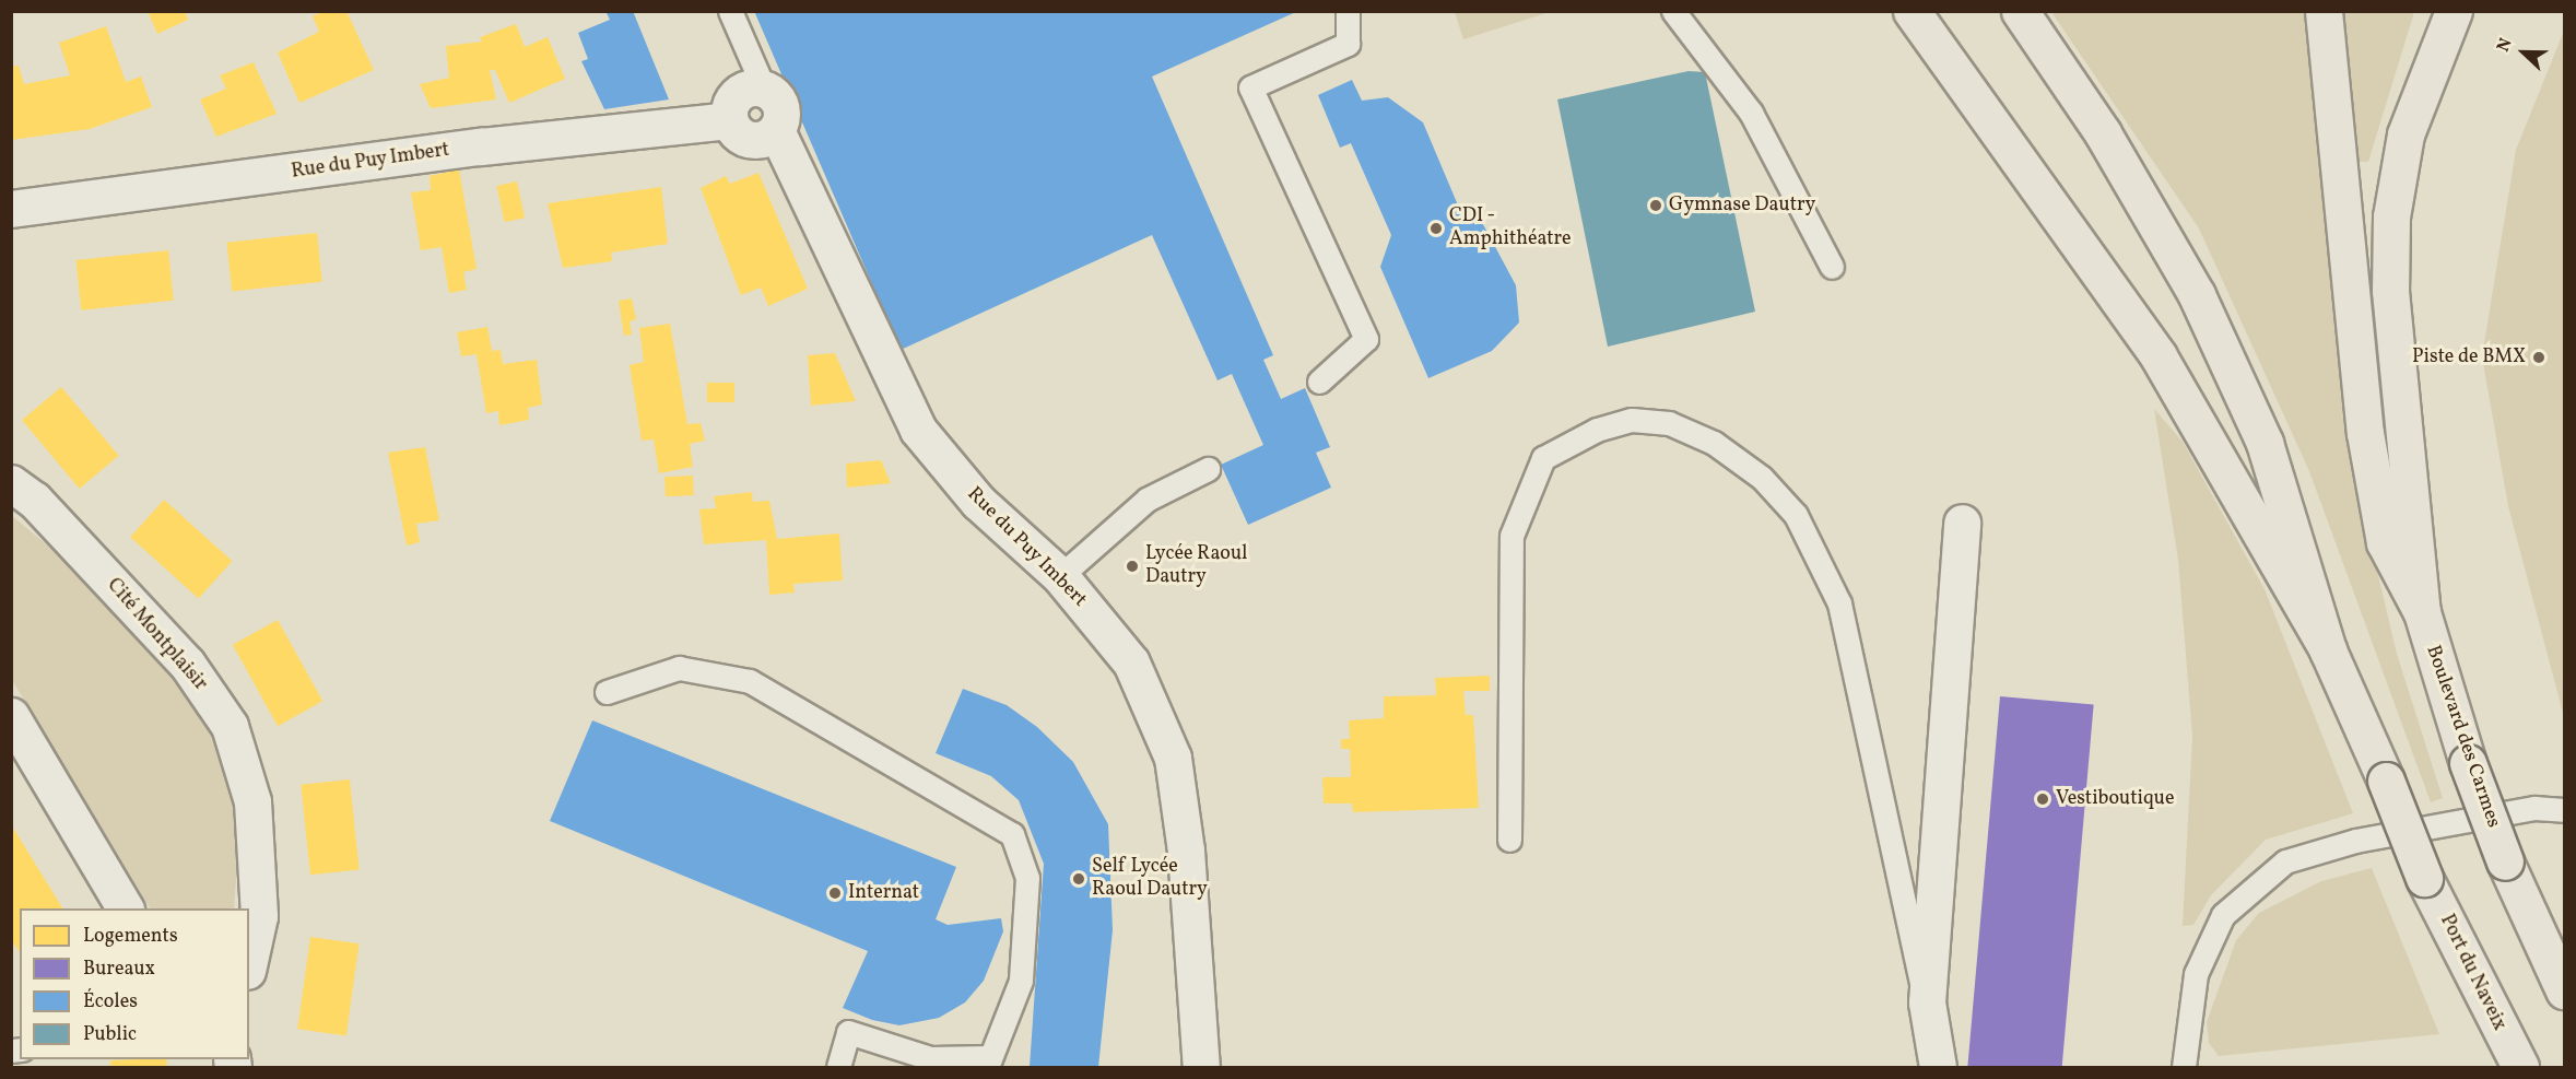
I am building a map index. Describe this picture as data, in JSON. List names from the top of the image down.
{
  "streets": {
    "main road": ["Boulevard des Carmes", "Port du Naveix"],
    "street": ["Rue du Puy Imbert", "Cité Montplaisir"]
  },
  "places": [
    "Gymnase Dautry",
    "CDI - Amphithéatre",
    "Piste de BMX",
    "Lycée Raoul Dautry",
    "Vestiboutique",
    "Self Lycée Raoul Dautry",
    "Internat"
  ],
  "legend": [
    "Logements",
    "Bureaux",
    "Écoles",
    "Public"
  ],
  "north": "left"
}
